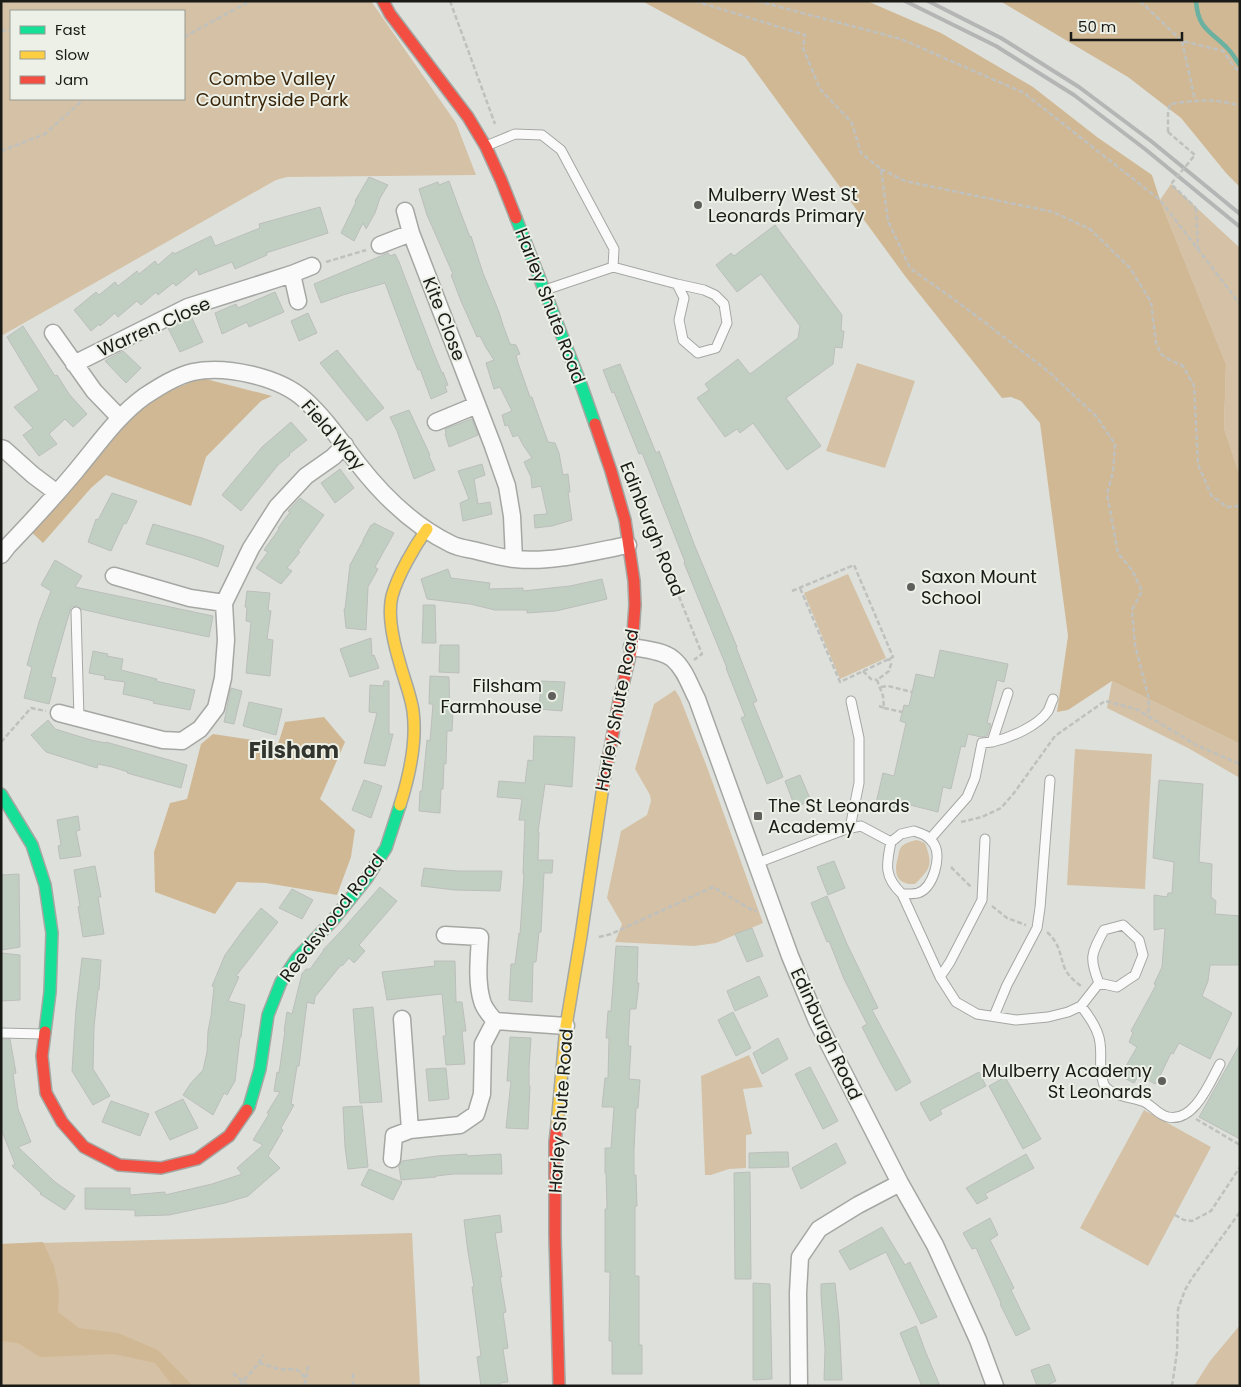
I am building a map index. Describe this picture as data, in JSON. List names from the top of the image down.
{
  "streets": {
    "main road": ["Harley Shute Road", "Reedswood Road"],
    "street": [
      "Kite Close",
      "Warren Close",
      "Field Way",
      "Edinburgh Road"
    ]
  },
  "crossings": [
    ["Harley Shute Road", "Field Way"],
    ["Harley Shute Road", "Edinburgh Road"],
    ["Kite Close", "Field Way"],
    ["Warren Close", "Field Way"],
    ["Field Way", "Reedswood Road"]
  ],
  "districts": ["Filsham"],
  "parks": ["Combe Valley Countryside Park"],
  "places": {
    "other": [
      "Mulberry West St Leonards Primary",
      "Saxon Mount School",
      "Filsham Farmhouse",
      "Mulberry Academy St Leonards"
    ],
    "transit": ["The St Leonards Academy"]
  },
  "legend": ["Fast", "Slow", "Jam"],
  "scale_bar": "50 m"
}
